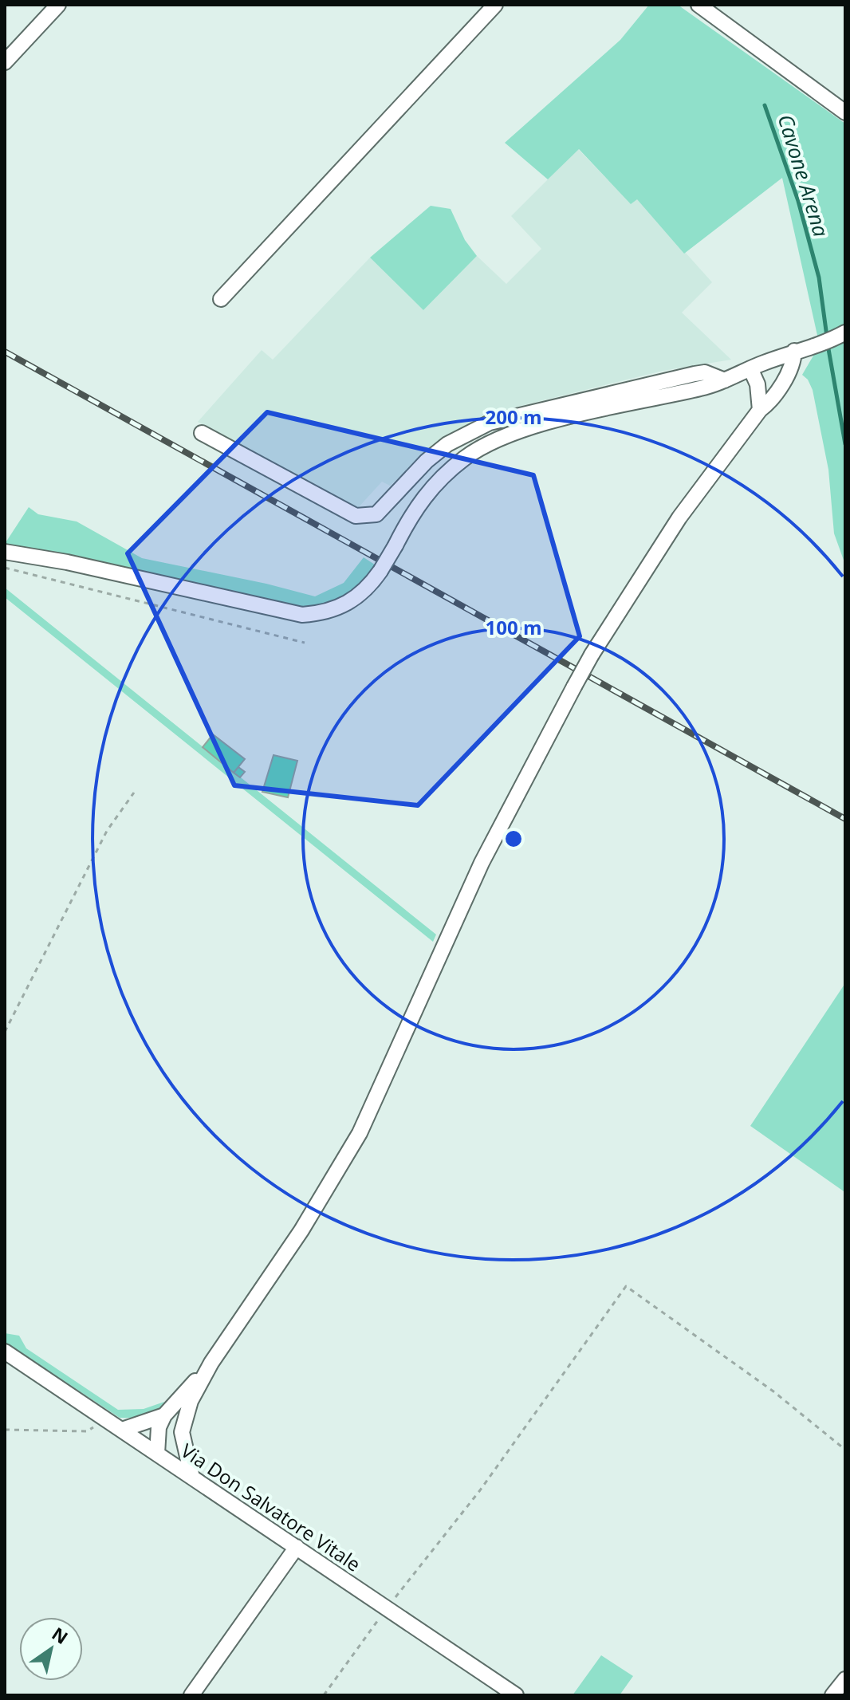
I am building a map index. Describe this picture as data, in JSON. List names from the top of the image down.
{
  "streets": {
    "street": ["Via Don Salvatore Vitale"]
  },
  "water": ["Cavone Arena"],
  "north": "top right",
  "rings": ["200 m", "100 m"]
}
